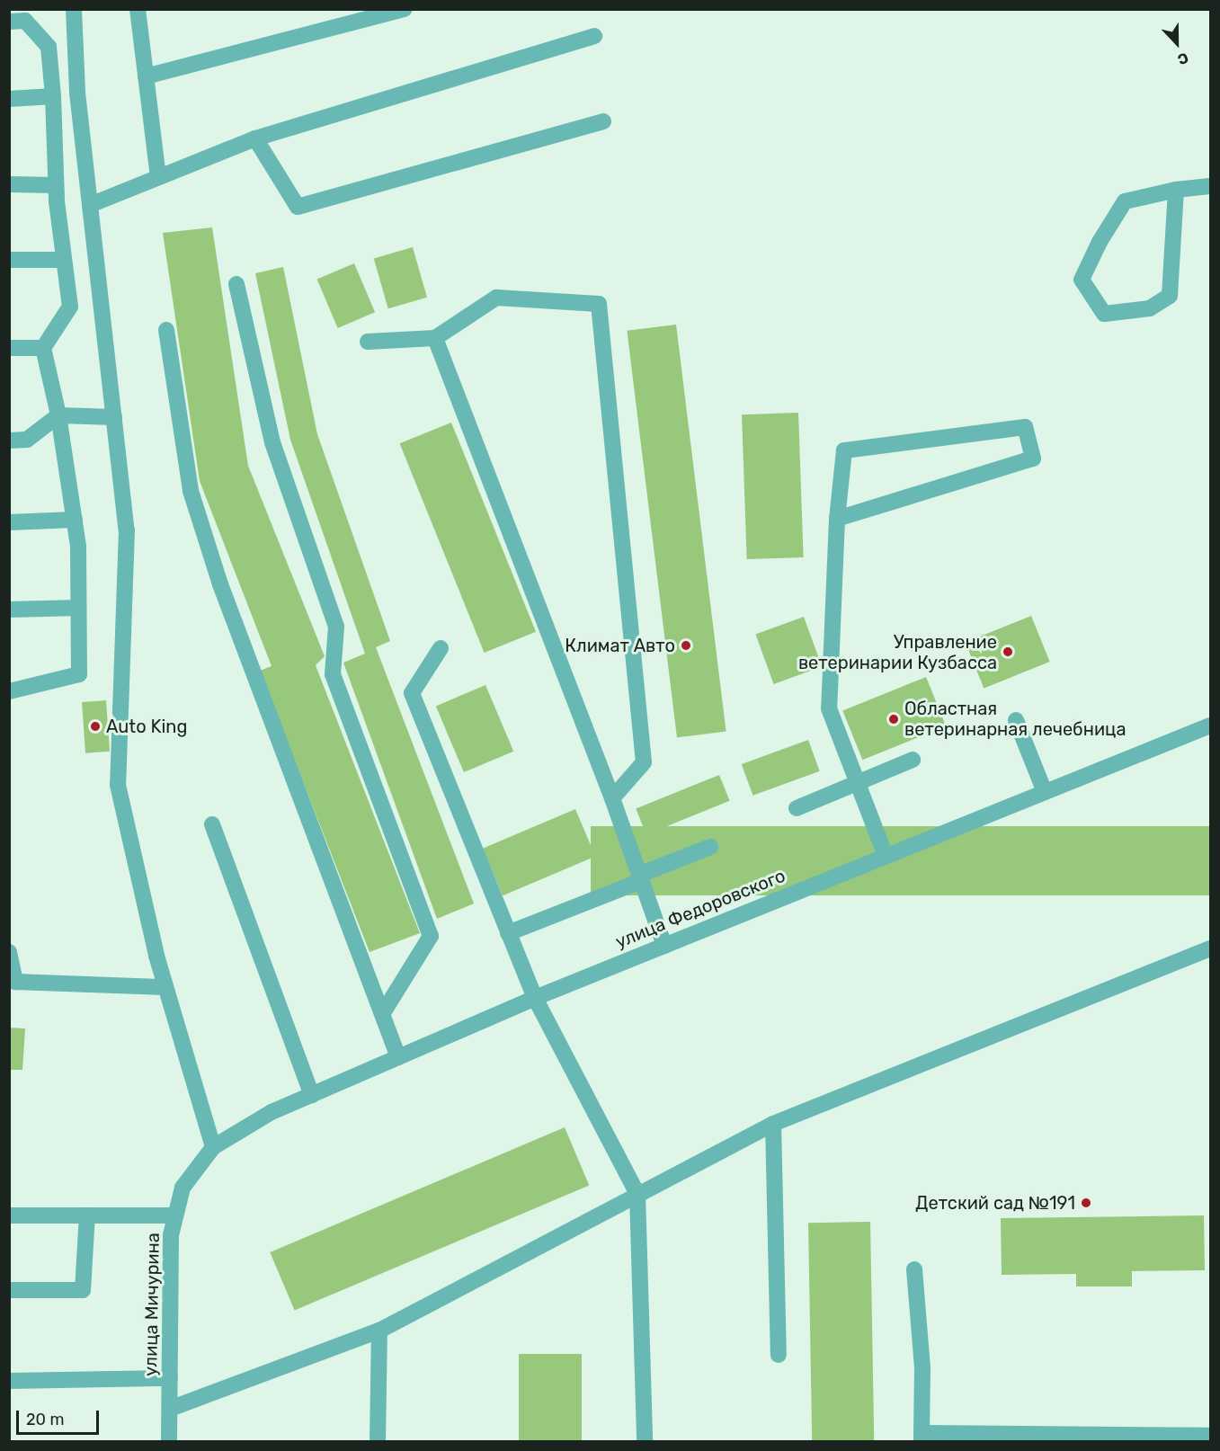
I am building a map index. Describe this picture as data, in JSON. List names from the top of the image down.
{
  "streets": {
    "street": ["улица Федоровского", "улица Мичурина"]
  },
  "crossings": [
    ["улица Федоровского", "улица Мичурина"]
  ],
  "places": [
    "Климат Авто",
    "Управление ветеринарии Кузбасса",
    "Областная ветеринарная лечебница",
    "Auto King",
    "Детский сад №191"
  ],
  "scale_bar": "20 m",
  "north": "bottom"
}
